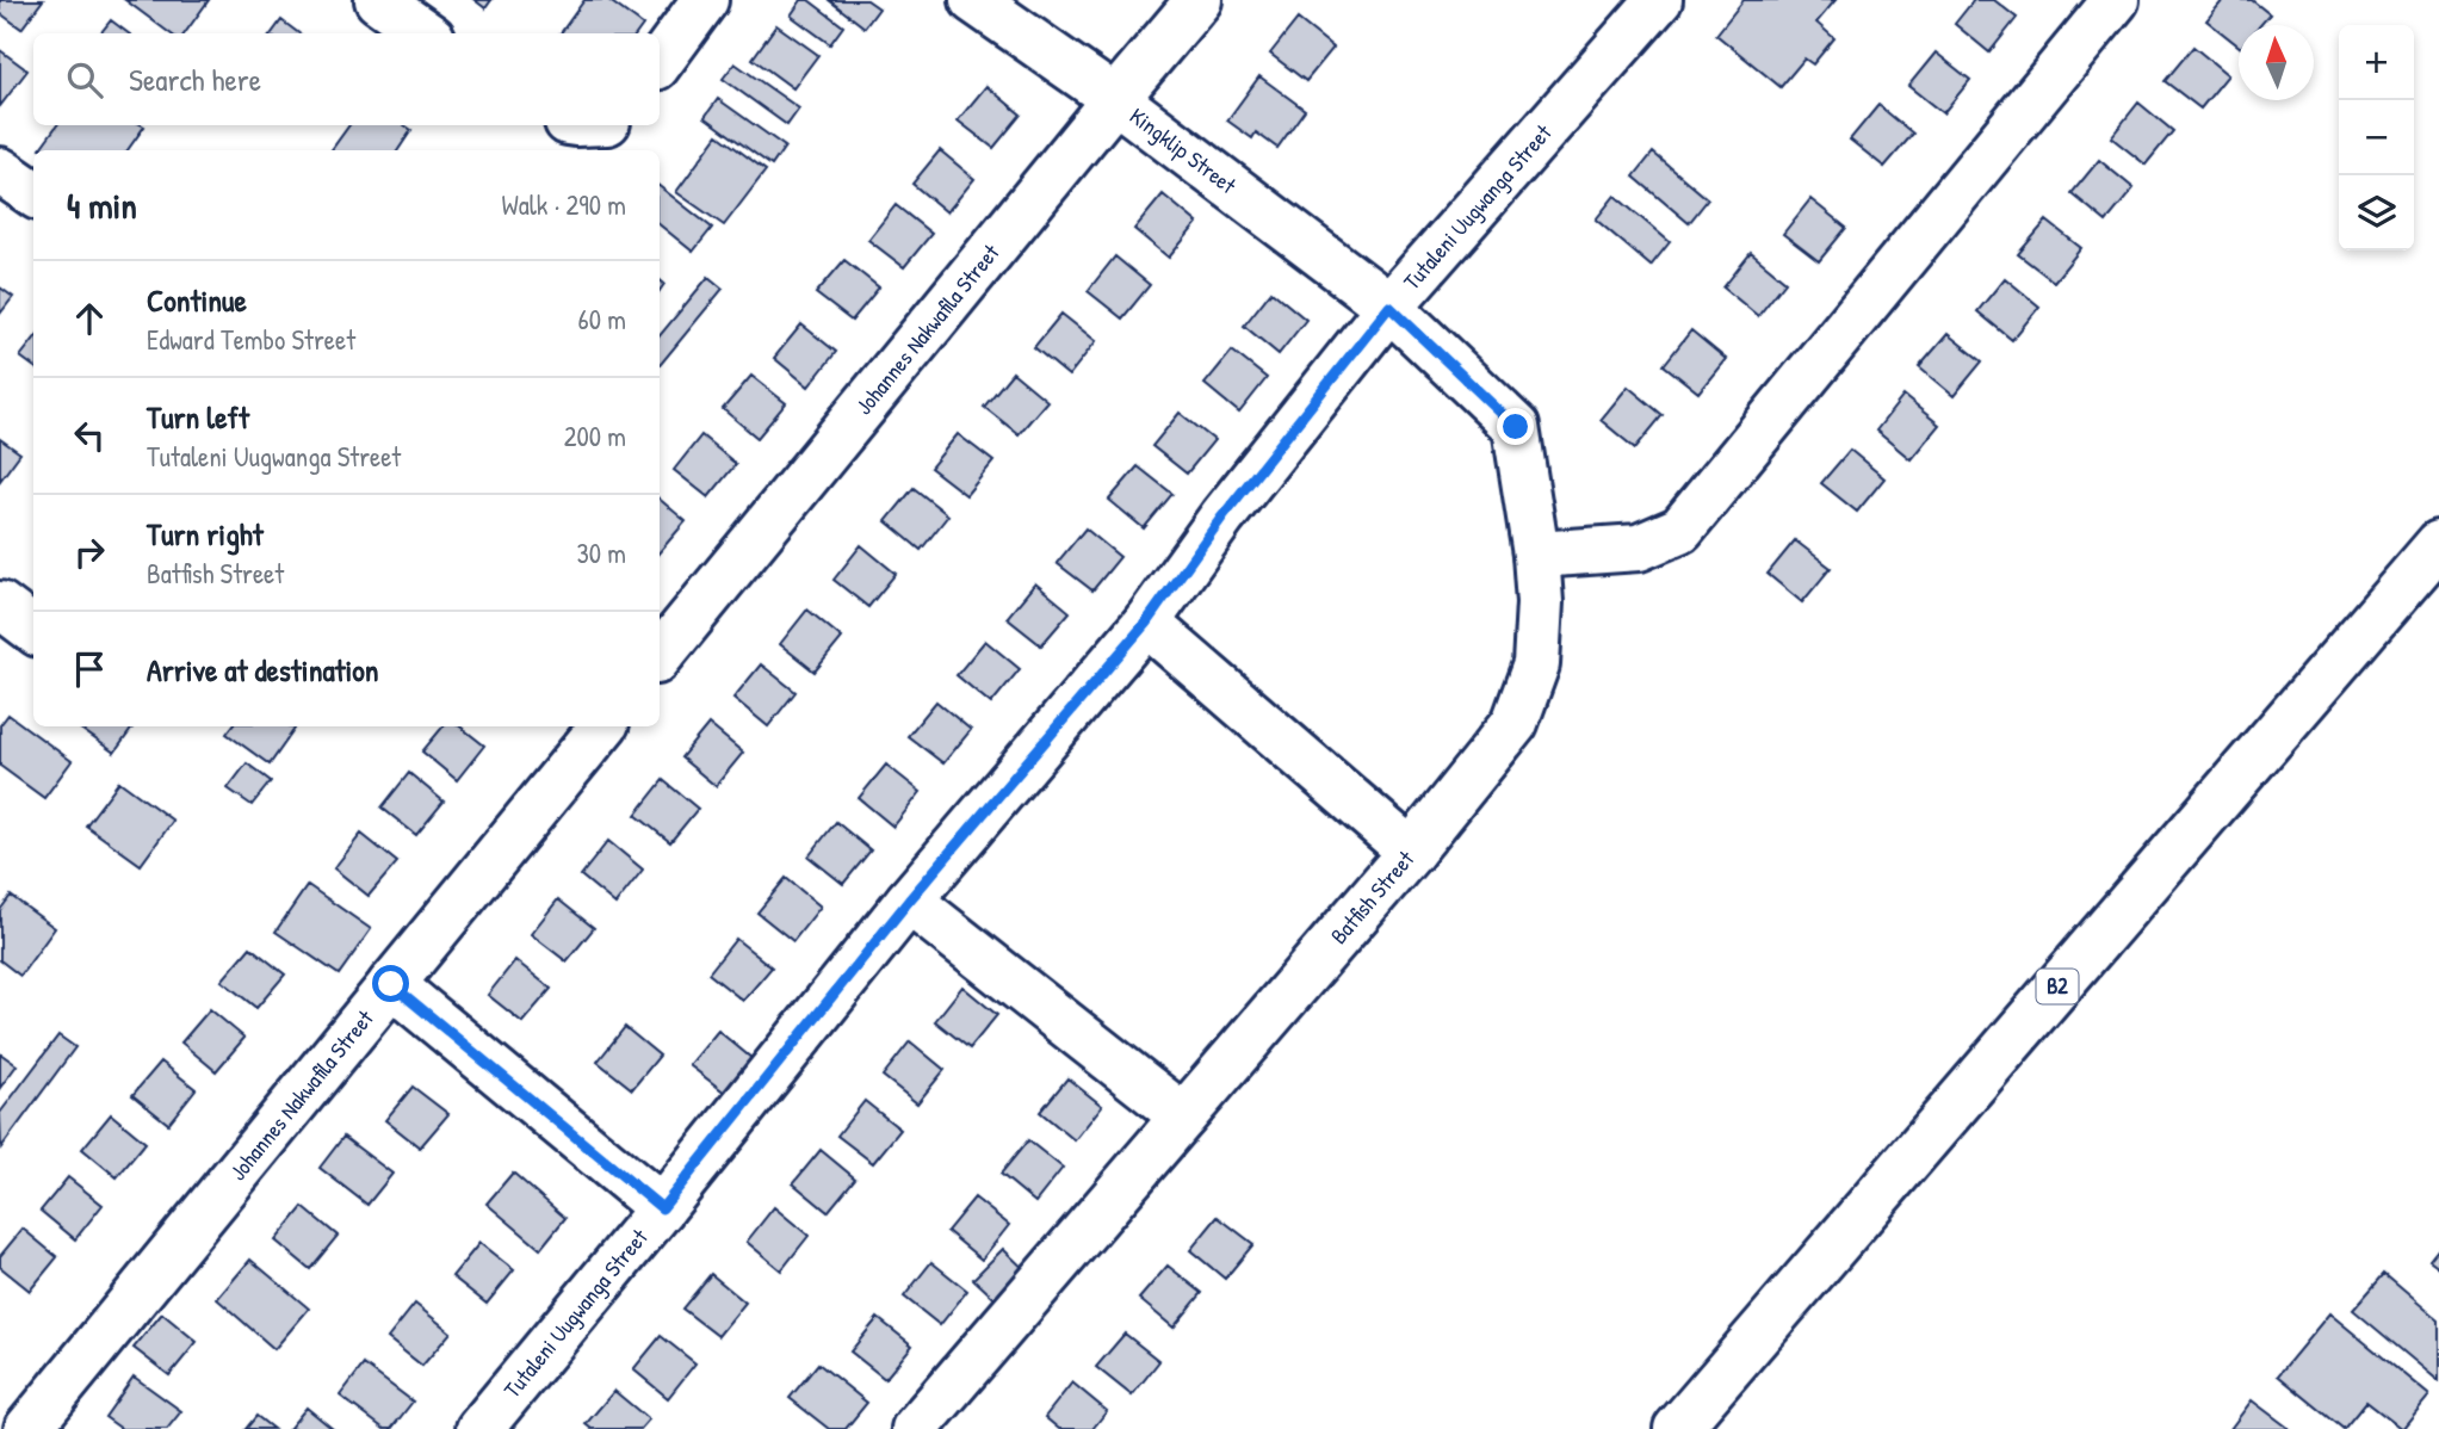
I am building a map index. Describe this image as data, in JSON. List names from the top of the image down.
{
  "streets": {
    "main road": [
      "Kingklip Street",
      "Tutaleni Uugwanga Street",
      "Johannes Nakwafila Street",
      "Batfish Street",
      "B2"
    ]
  },
  "crossings": [
    ["Kingklip Street", "Tutaleni Uugwanga Street"],
    ["Kingklip Street", "Johannes Nakwafila Street"],
    ["Kingklip Street", "Batfish Street"],
    ["Tutaleni Uugwanga Street", "Batfish Street"]
  ],
  "north": "top",
  "page": {
    "map_buttons": ["+", "−"],
    "search": "Search here",
    "heading": ["4 min", "Walk · 290 m"],
    "list": [
      ["Continue", "Edward Tembo Street", "60 m"],
      ["Turn left", "Tutaleni Uugwanga Street", "200 m"],
      ["Turn right", "Batfish Street", "30 m"],
      "Arrive at destination"
    ]
  }
}
